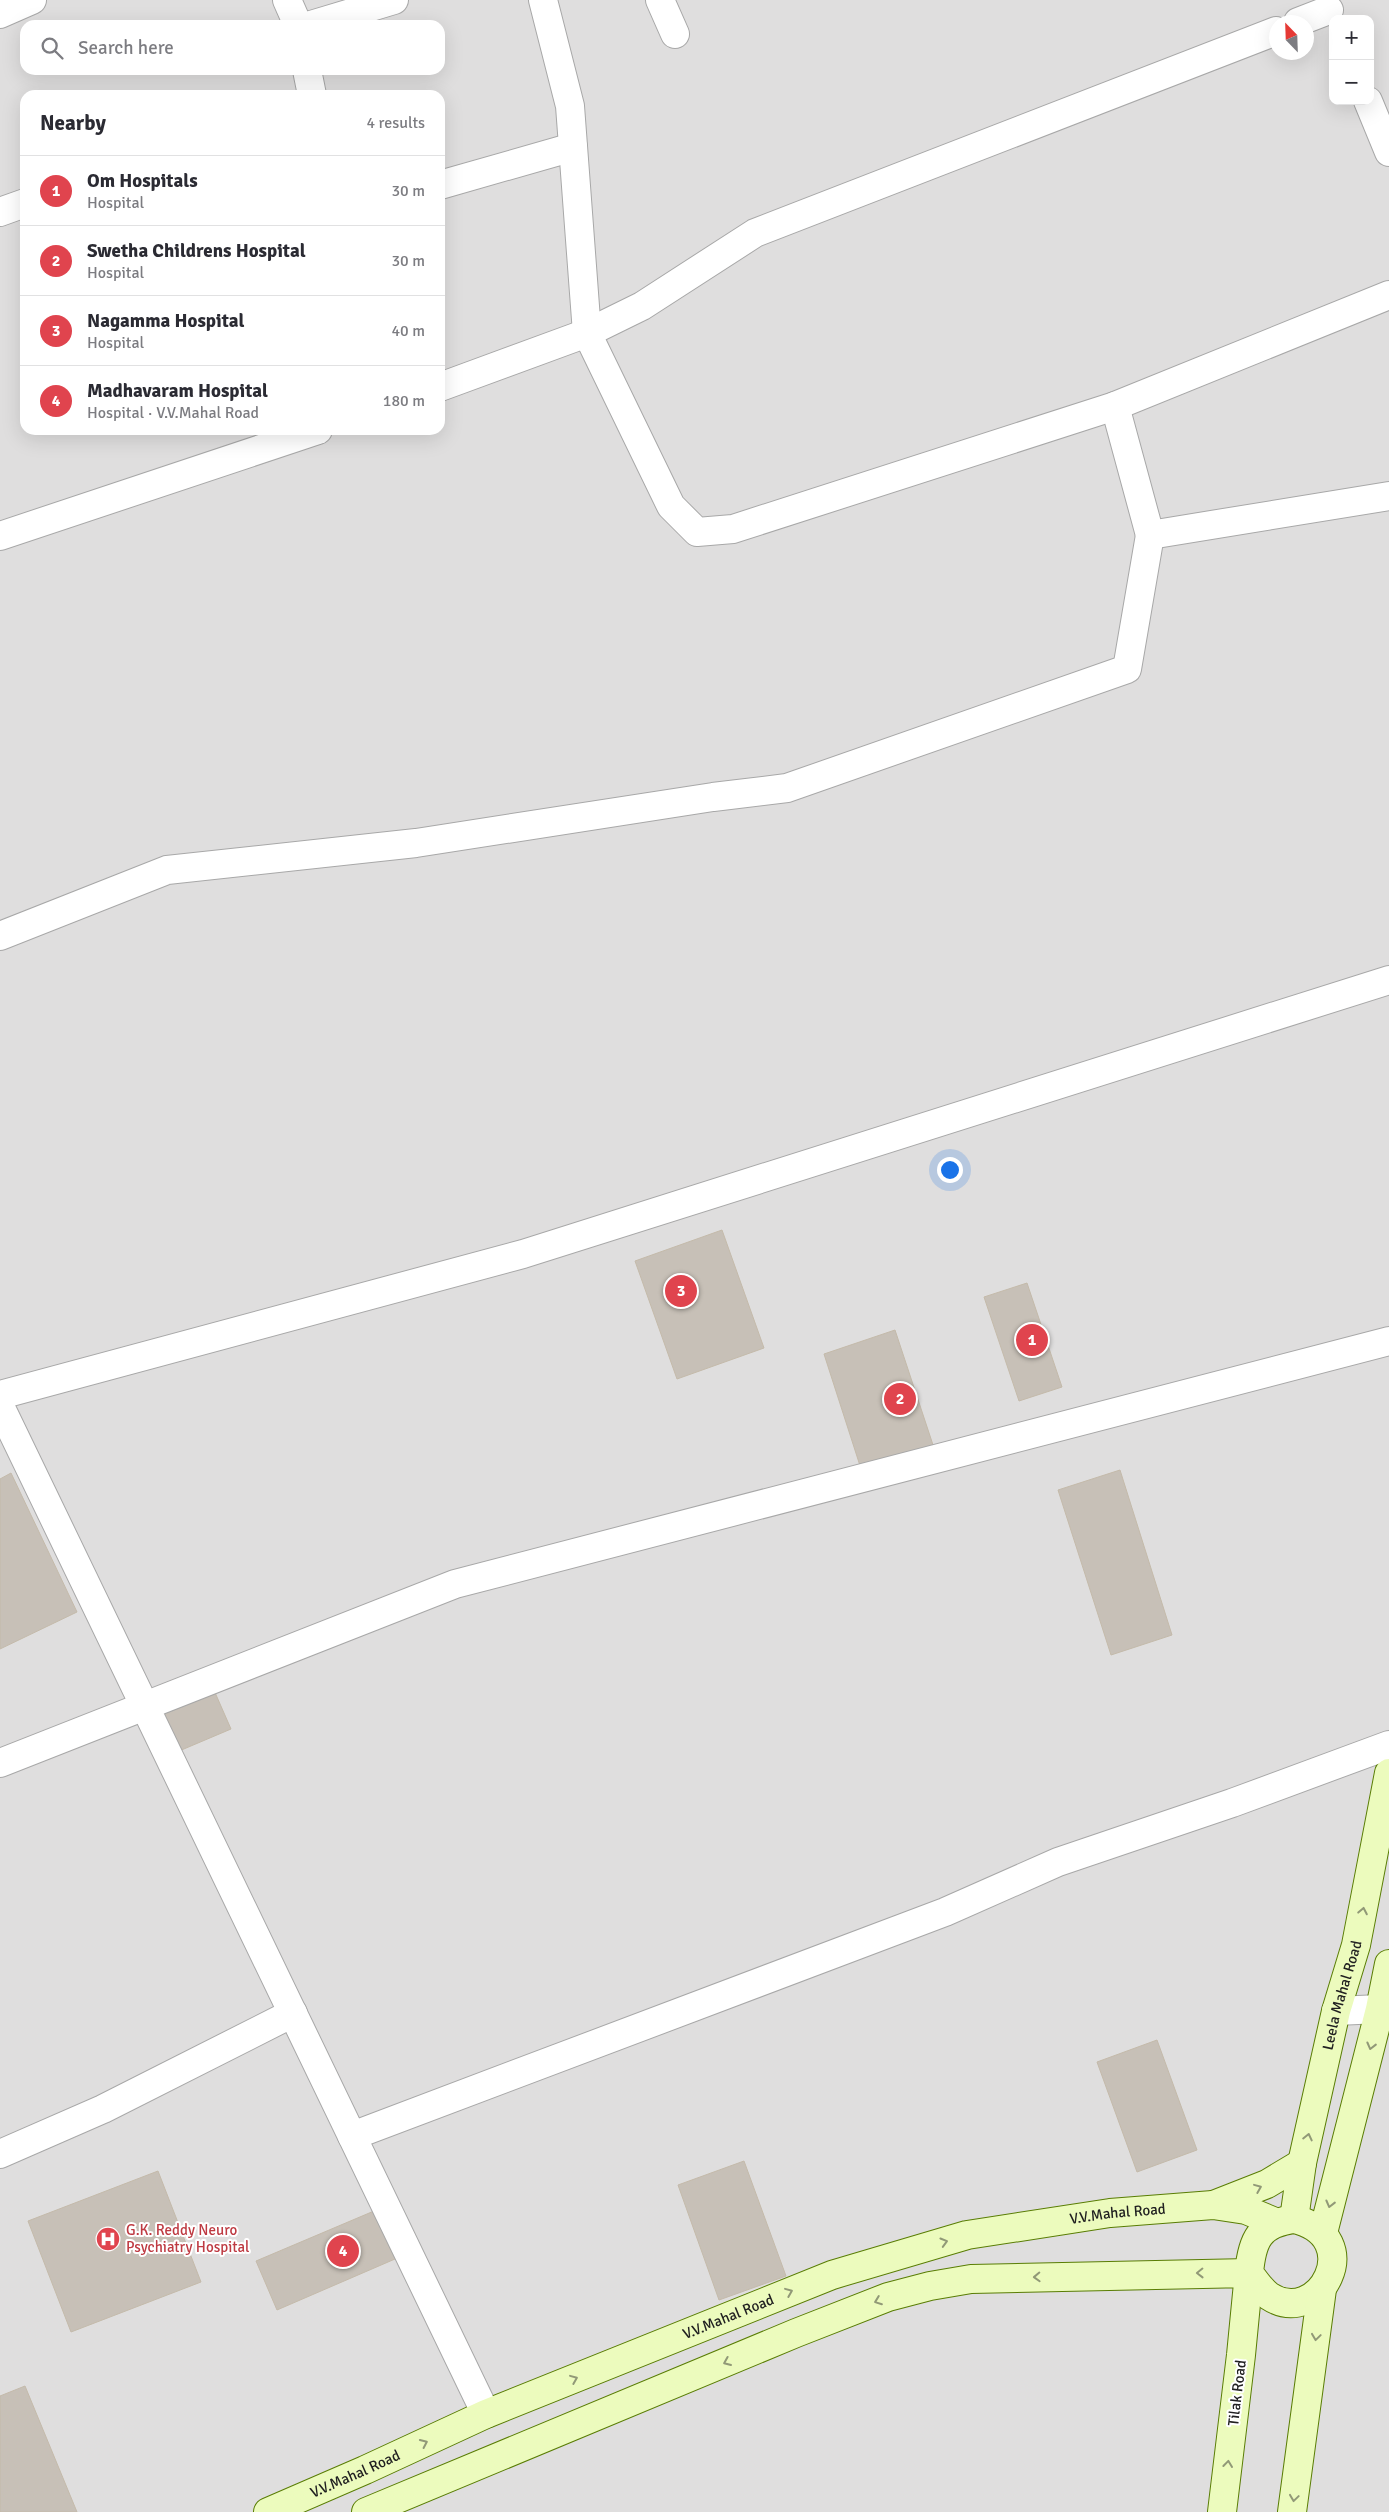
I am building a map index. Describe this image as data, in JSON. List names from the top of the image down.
{
  "streets": {
    "main road": ["Leela Mahal Road", "V.V.Mahal Road", "Tilak Road"]
  },
  "crossings": [
    ["Leela Mahal Road", "V.V.Mahal Road"],
    ["Leela Mahal Road", "Tilak Road"],
    ["V.V.Mahal Road", "Tilak Road"]
  ],
  "places": {
    "hospital": ["G.K. Reddy Neuro Psychiatry Hospital"]
  },
  "north": "top left",
  "page": {
    "map_buttons": ["+", "−"],
    "search": "Search here",
    "heading": ["Nearby", "4 results"],
    "list": [
      {
        "mark": "1",
        "name": "Om Hospitals",
        "note": "Hospital",
        "value": "30 m"
      },
      {
        "mark": "2",
        "name": "Swetha Childrens Hospital",
        "note": "Hospital",
        "value": "30 m"
      },
      {
        "mark": "3",
        "name": "Nagamma Hospital",
        "note": "Hospital",
        "value": "40 m"
      },
      {
        "mark": "4",
        "name": "Madhavaram Hospital",
        "note": "Hospital · V.V.Mahal Road",
        "value": "180 m"
      }
    ],
    "pins": [
      "3",
      "1",
      "2",
      "4"
    ]
  }
}
